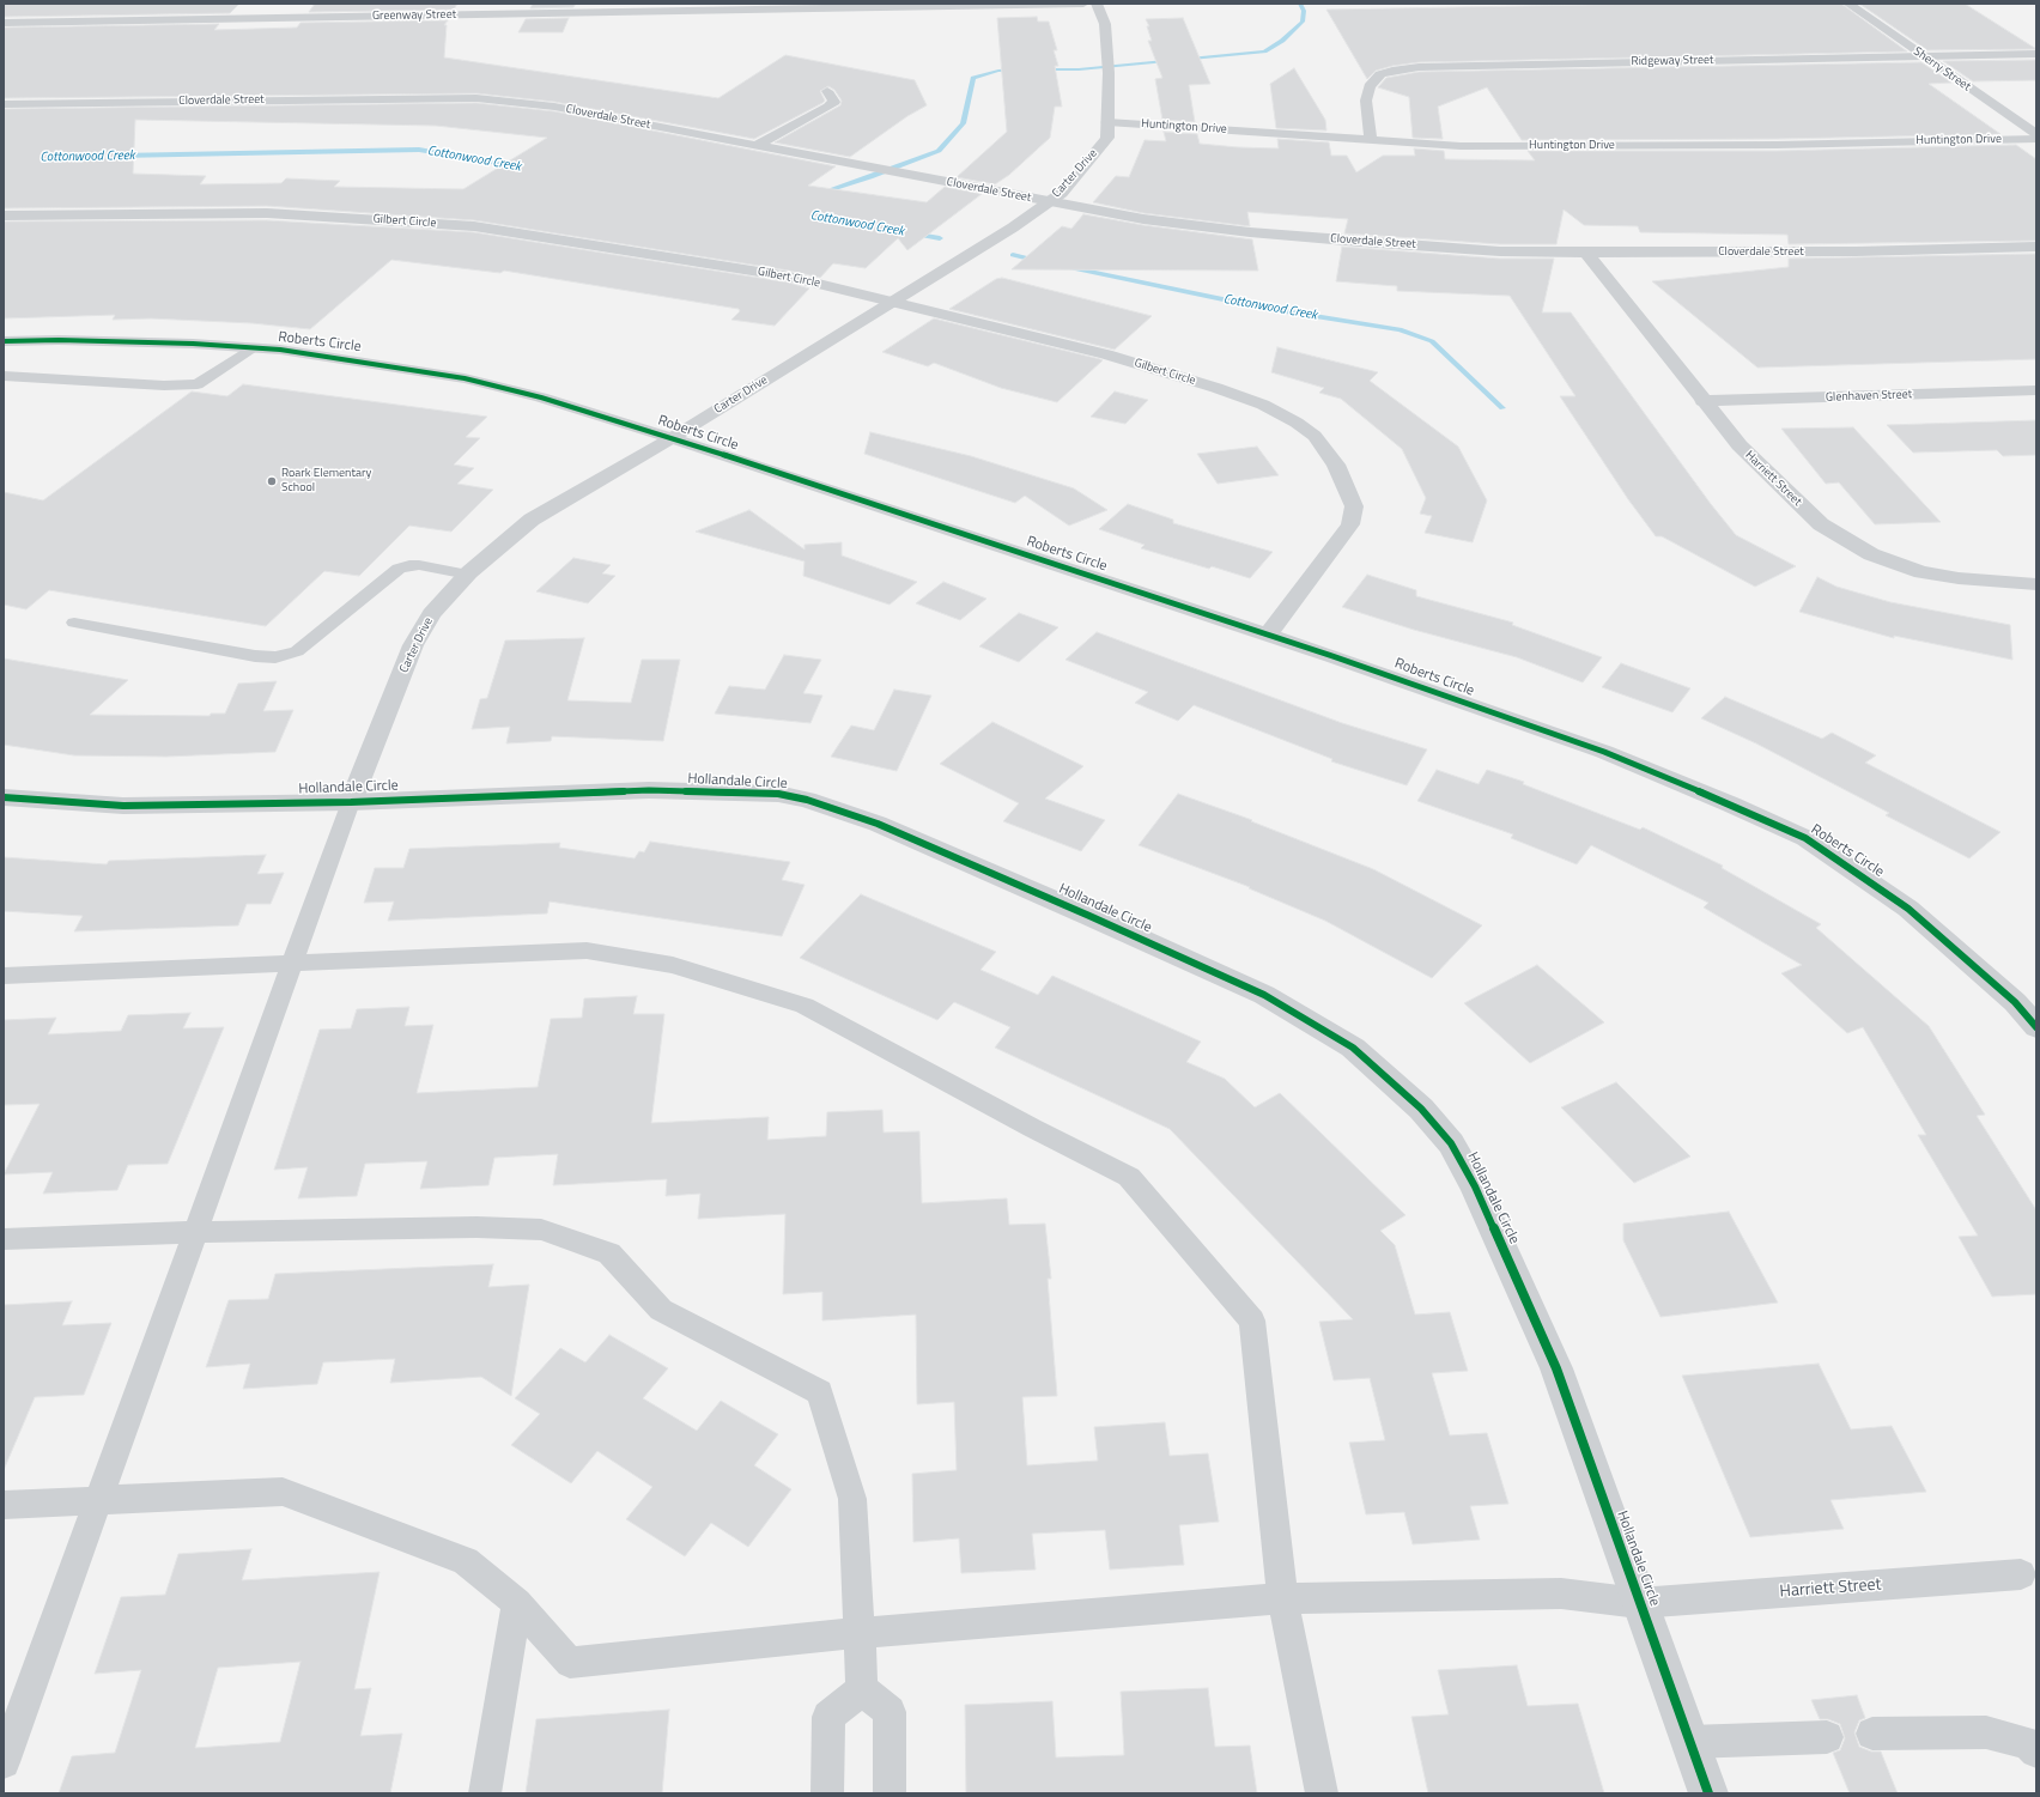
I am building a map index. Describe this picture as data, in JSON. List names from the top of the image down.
{
  "streets": {
    "street": [
      "Greenway Street",
      "Ridgeway Street",
      "Sherry Street",
      "Cloverdale Street",
      "Huntington Drive",
      "Carter Drive",
      "Gilbert Circle",
      "Roberts Circle",
      "Glenhaven Street",
      "Harriett Street",
      "Hollandale Circle"
    ]
  },
  "crossings": [
    ["Ridgeway Street", "Sherry Street"],
    ["Ridgeway Street", "Huntington Drive"],
    ["Cloverdale Street", "Carter Drive"],
    ["Cloverdale Street", "Harriett Street"],
    ["Huntington Drive", "Carter Drive"],
    ["Carter Drive", "Gilbert Circle"],
    ["Carter Drive", "Roberts Circle"],
    ["Carter Drive", "Hollandale Circle"],
    ["Gilbert Circle", "Roberts Circle"],
    ["Glenhaven Street", "Harriett Street"],
    ["Harriett Street", "Hollandale Circle"]
  ],
  "water": ["Cottonwood Creek"],
  "places": ["Roark Elementary School"]
}
